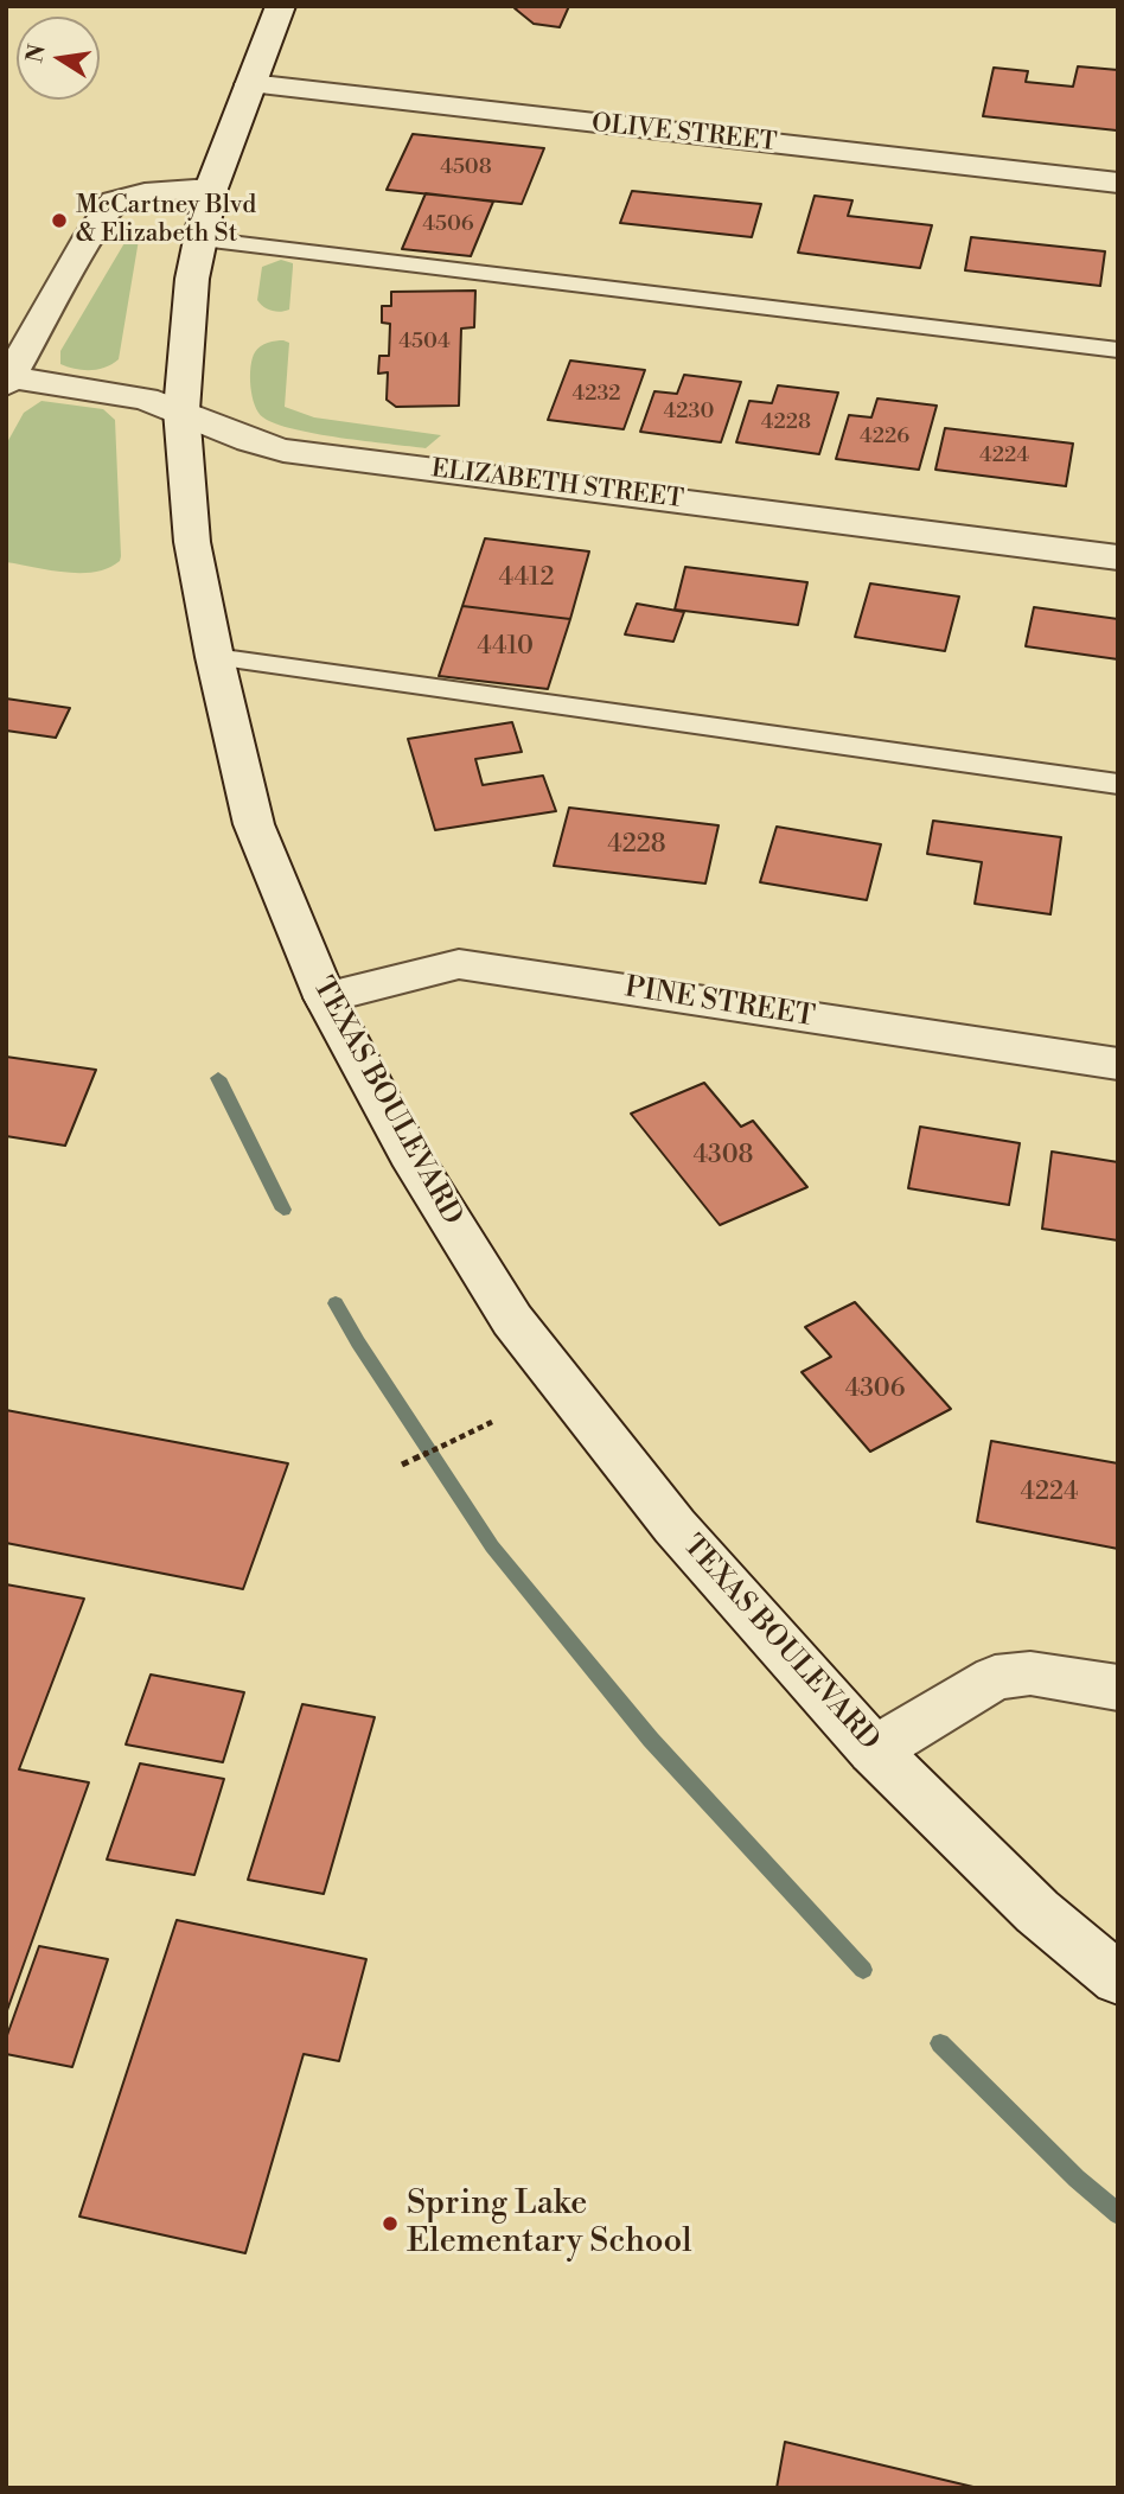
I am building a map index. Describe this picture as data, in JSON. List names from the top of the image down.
{
  "streets": {
    "street": [
      "OLIVE STREET",
      "ELIZABETH STREET",
      "PINE STREET",
      "TEXAS BOULEVARD"
    ]
  },
  "crossings": [
    ["OLIVE STREET", "TEXAS BOULEVARD"],
    ["ELIZABETH STREET", "TEXAS BOULEVARD"],
    ["PINE STREET", "TEXAS BOULEVARD"]
  ],
  "places": ["McCartney Blvd & Elizabeth St", "Spring Lake Elementary School"],
  "house_numbers": [
    "4508",
    "4506",
    "4504",
    "4232",
    "4230",
    "4228",
    "4226",
    "4224",
    "4412",
    "4410",
    "4228",
    "4308",
    "4306",
    "4224"
  ],
  "north": "left"
}
